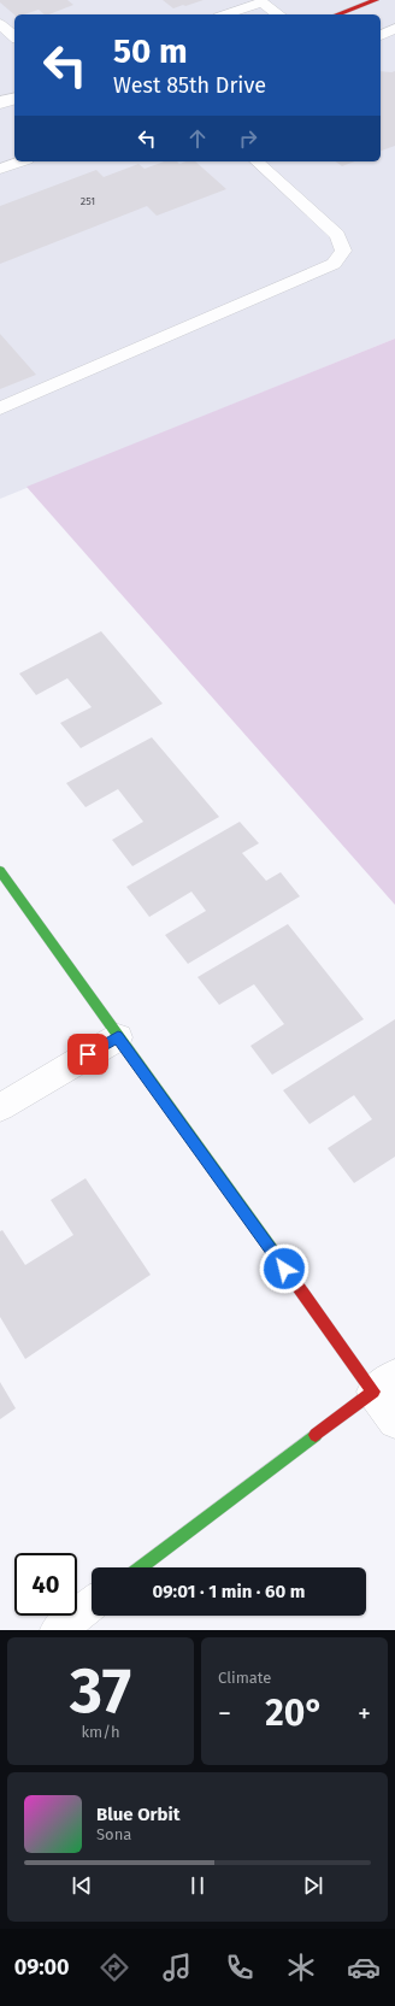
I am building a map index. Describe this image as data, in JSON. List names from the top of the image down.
{
  "house_numbers": ["251"],
  "page": {
    "turn": ["50 m", "West 85th Drive"],
    "limit": "40",
    "trip": "09:01 · 1 min · 60 m",
    "tile": [
      ["37", "km/h"],
      "Climate"
    ],
    "heat": ["−", "20°", "+"],
    "song": ["Blue Orbit", "Sona"],
    "tabs": "09:00"
  }
}
